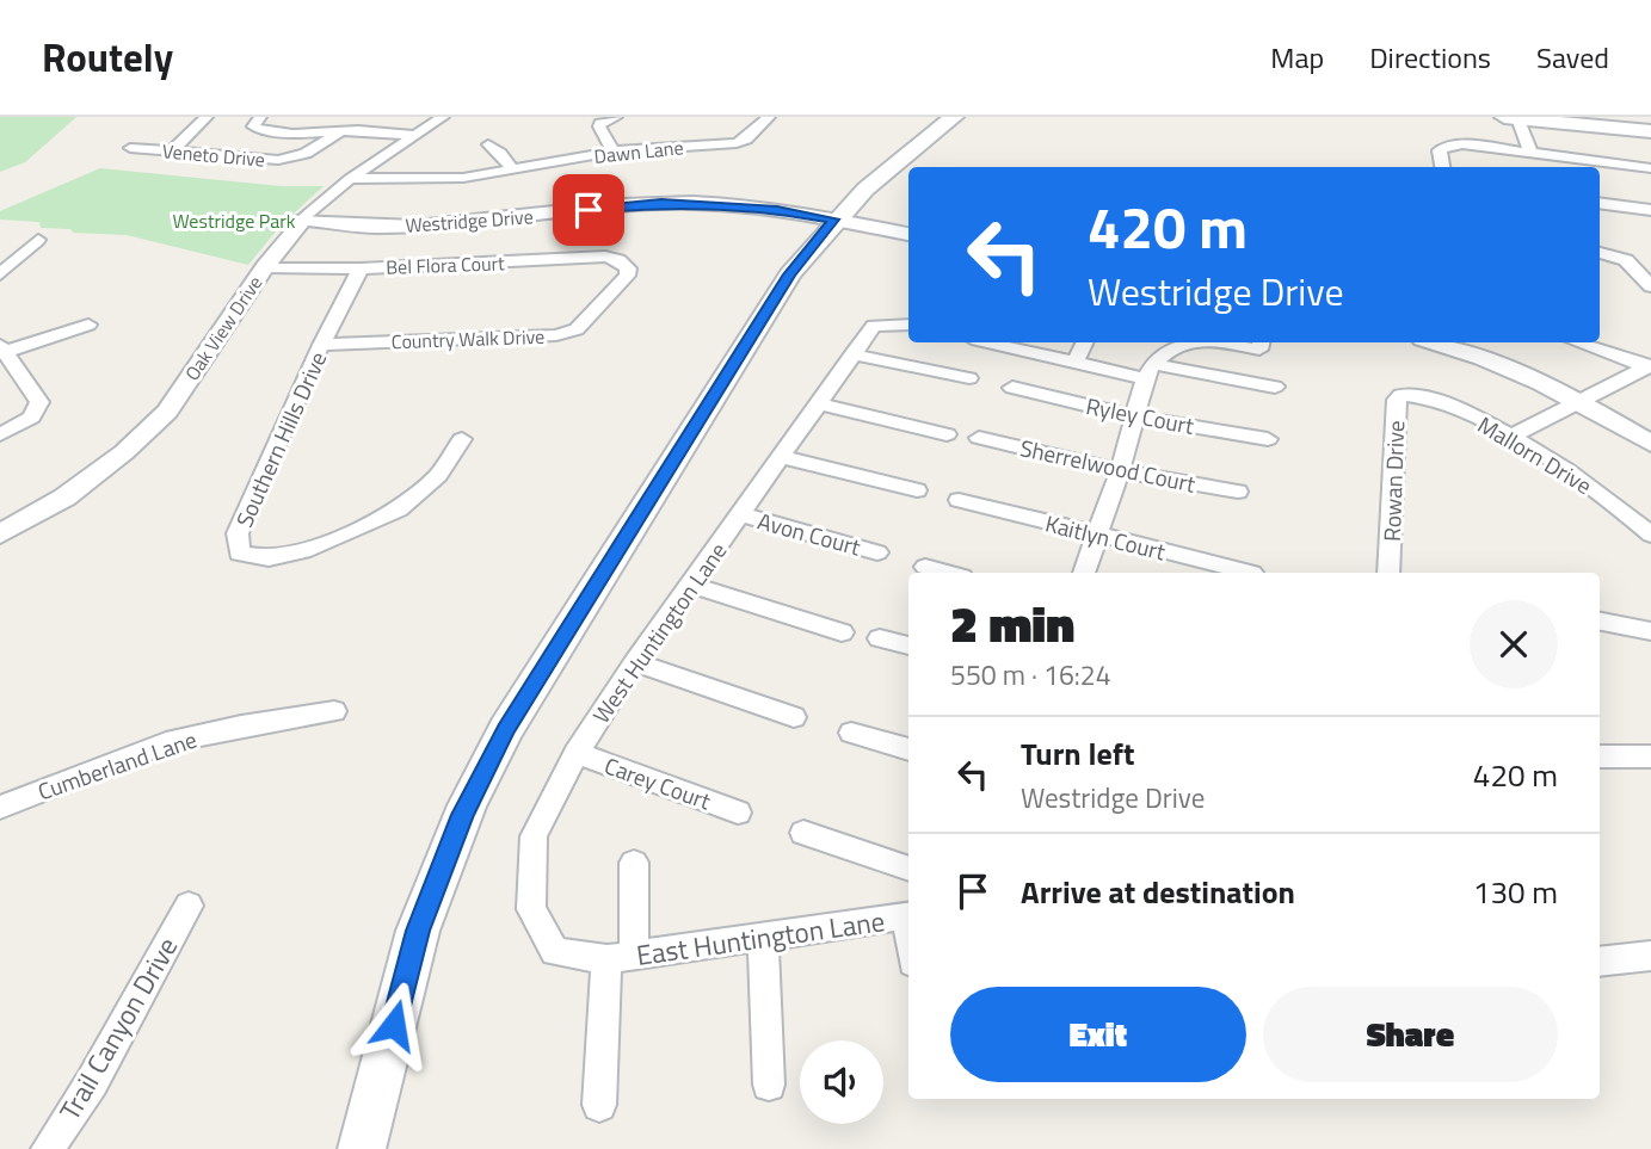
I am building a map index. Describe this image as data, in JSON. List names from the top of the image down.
{
  "streets": {
    "street": [
      "Dawn Lane",
      "Veneto Drive",
      "Westridge Drive",
      "Bel Flora Court",
      "Oak View Drive",
      "Country Walk Drive",
      "Ryley Court",
      "Southern Hills Drive",
      "Mallorn Drive",
      "Sherrelwood Court",
      "Rowan Drive",
      "Avon Court",
      "Kaitlyn Court",
      "West Huntington Lane",
      "Cumberland Lane",
      "Carey Court",
      "East Huntington Lane",
      "Trail Canyon Drive"
    ]
  },
  "crossings": [
    ["Dawn Lane", "Oak View Drive"],
    ["Westridge Drive", "Oak View Drive"],
    ["Bel Flora Court", "Oak View Drive"],
    ["Bel Flora Court", "Country Walk Drive"],
    ["Bel Flora Court", "Southern Hills Drive"],
    ["Country Walk Drive", "Southern Hills Drive"],
    ["Mallorn Drive", "Rowan Drive"],
    ["Avon Court", "West Huntington Lane"],
    ["West Huntington Lane", "Carey Court"],
    ["West Huntington Lane", "East Huntington Lane"]
  ],
  "parks": ["Westridge Park"],
  "page": {
    "header": "Routely",
    "nav": ["Map", "Directions", "Saved"],
    "turn": ["420 m", "Westridge Drive"],
    "heading": ["2 min", "550 m · 16:24"],
    "list": [
      {
        "name": "Turn left",
        "note": "Westridge Drive",
        "value": "420 m"
      },
      {
        "name": "Arrive at destination",
        "value": "130 m"
      }
    ],
    "buttons": ["Exit", "Share"]
  }
}
